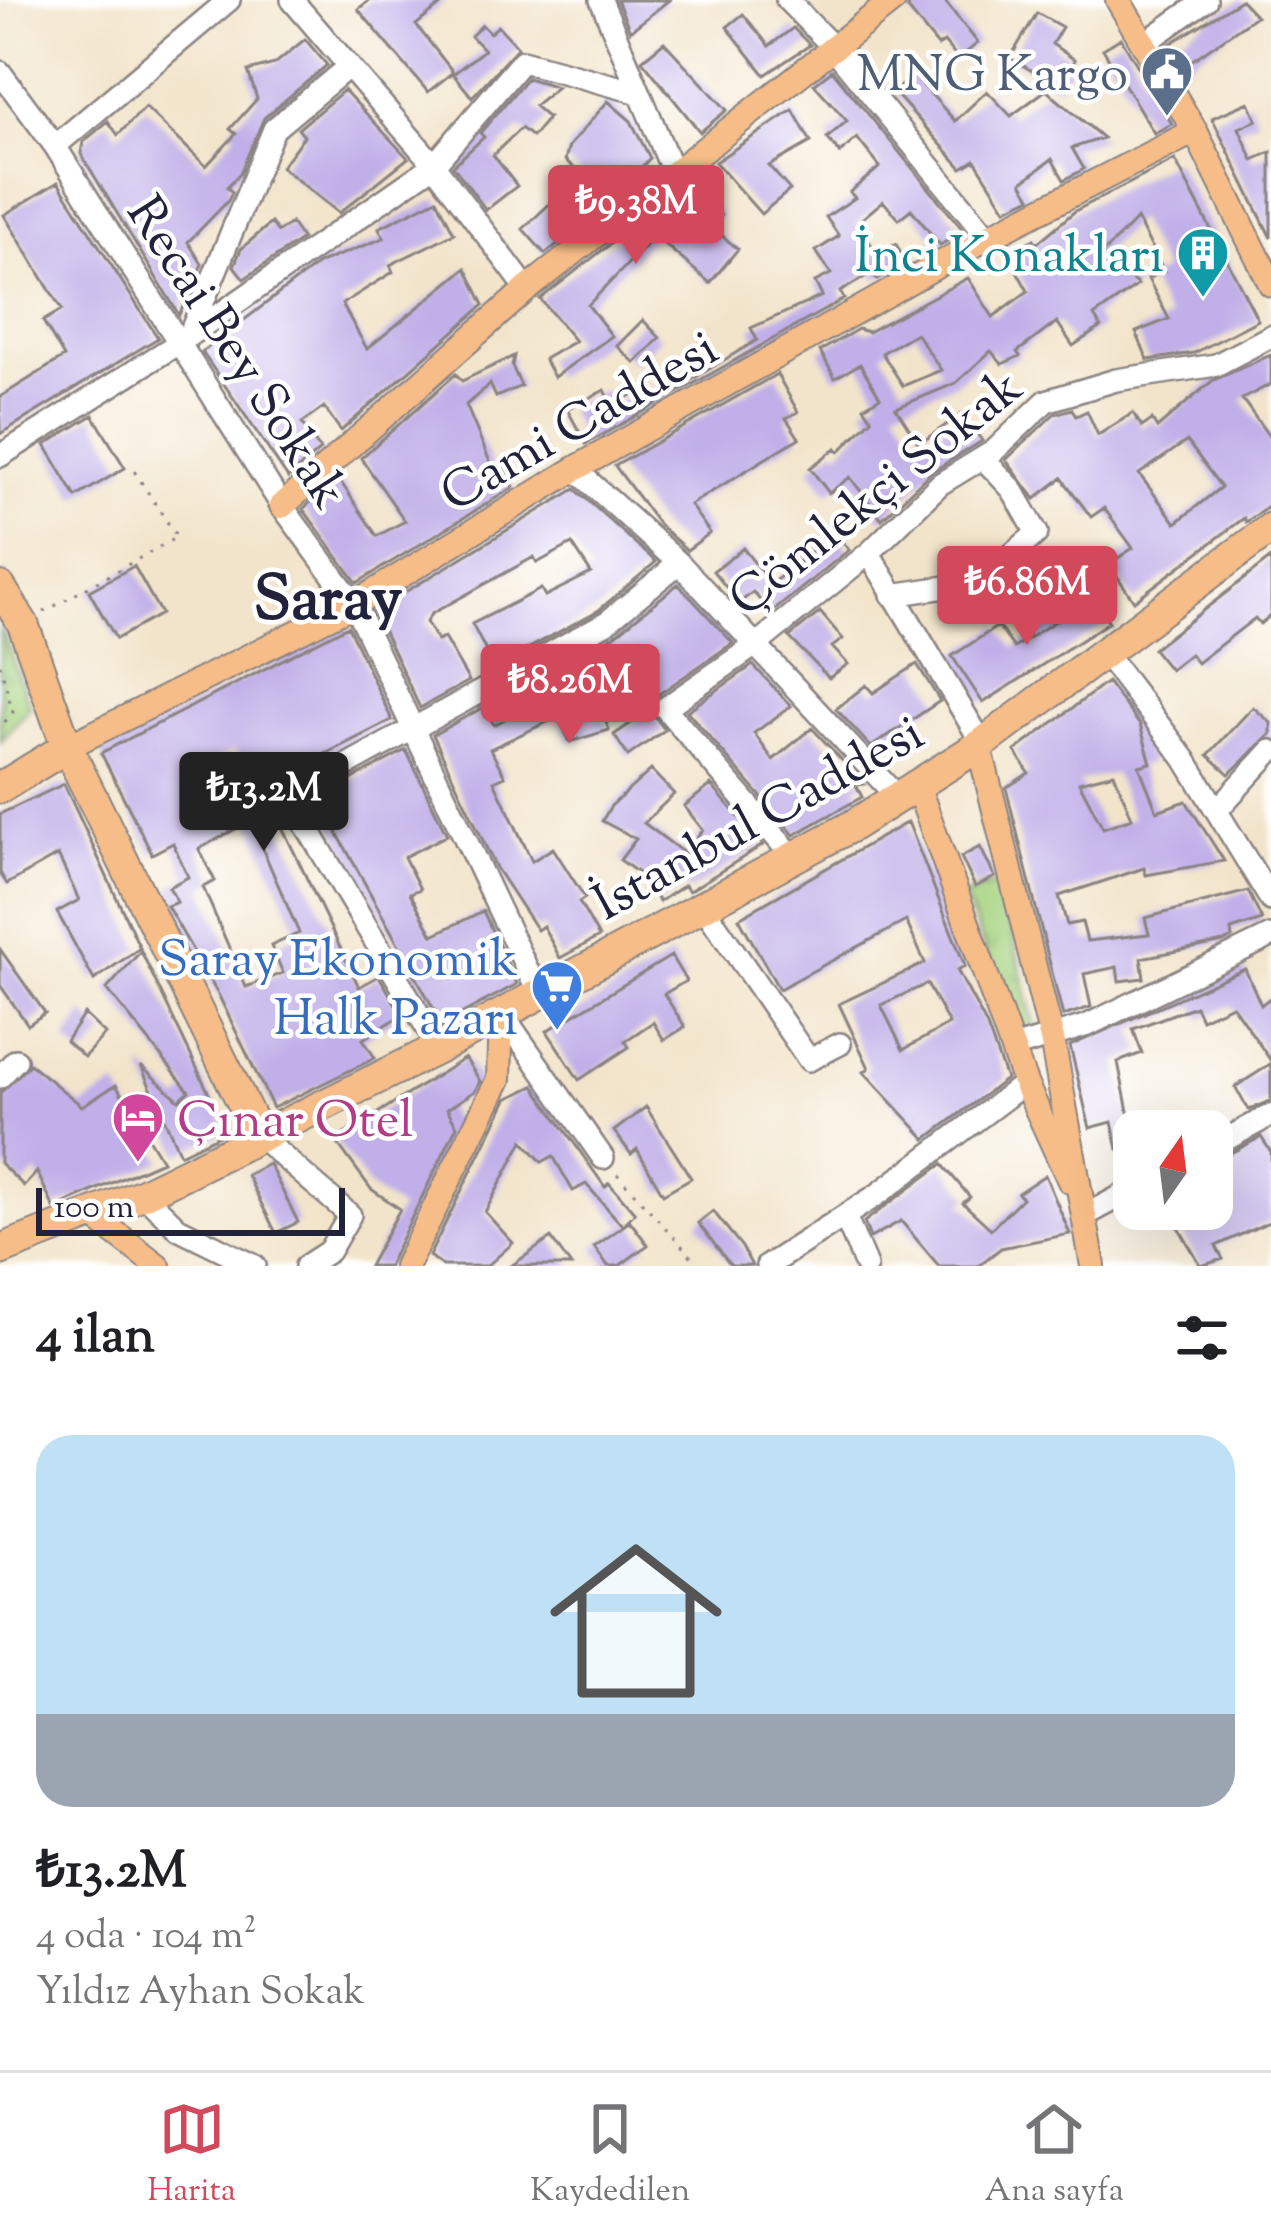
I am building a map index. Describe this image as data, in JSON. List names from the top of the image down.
{
  "streets": {
    "highway": ["İstanbul Caddesi"],
    "main road": ["Cami Caddesi"],
    "street": ["Recai Bey Sokak", "Çömlekçi Sokak"]
  },
  "crossings": [
    ["Recai Bey Sokak", "Cami Caddesi"],
    ["Recai Bey Sokak", "İstanbul Caddesi"],
    ["Çömlekçi Sokak", "İstanbul Caddesi"]
  ],
  "districts": ["Saray"],
  "places": {
    "public building": ["MNG Kargo"],
    "building": ["İnci Konakları"],
    "supermarket": ["Saray Ekonomik Halk Pazarı"],
    "hotel": ["Çınar Otel"]
  },
  "scale_bar": "100 m",
  "north": "top",
  "page": {
    "price": [
      "₺9.38M",
      "₺6.86M",
      "₺8.26M",
      "₺13.2M"
    ],
    "scale": "100 m",
    "heading": "4 ilan",
    "list": [
      {
        "name": "₺13.2M",
        "note": "4 oda · 104 m² · Yıldız Ayhan Sokak"
      }
    ],
    "tabs": ["Harita", "Kaydedilen", "Ana sayfa"]
  }
}
